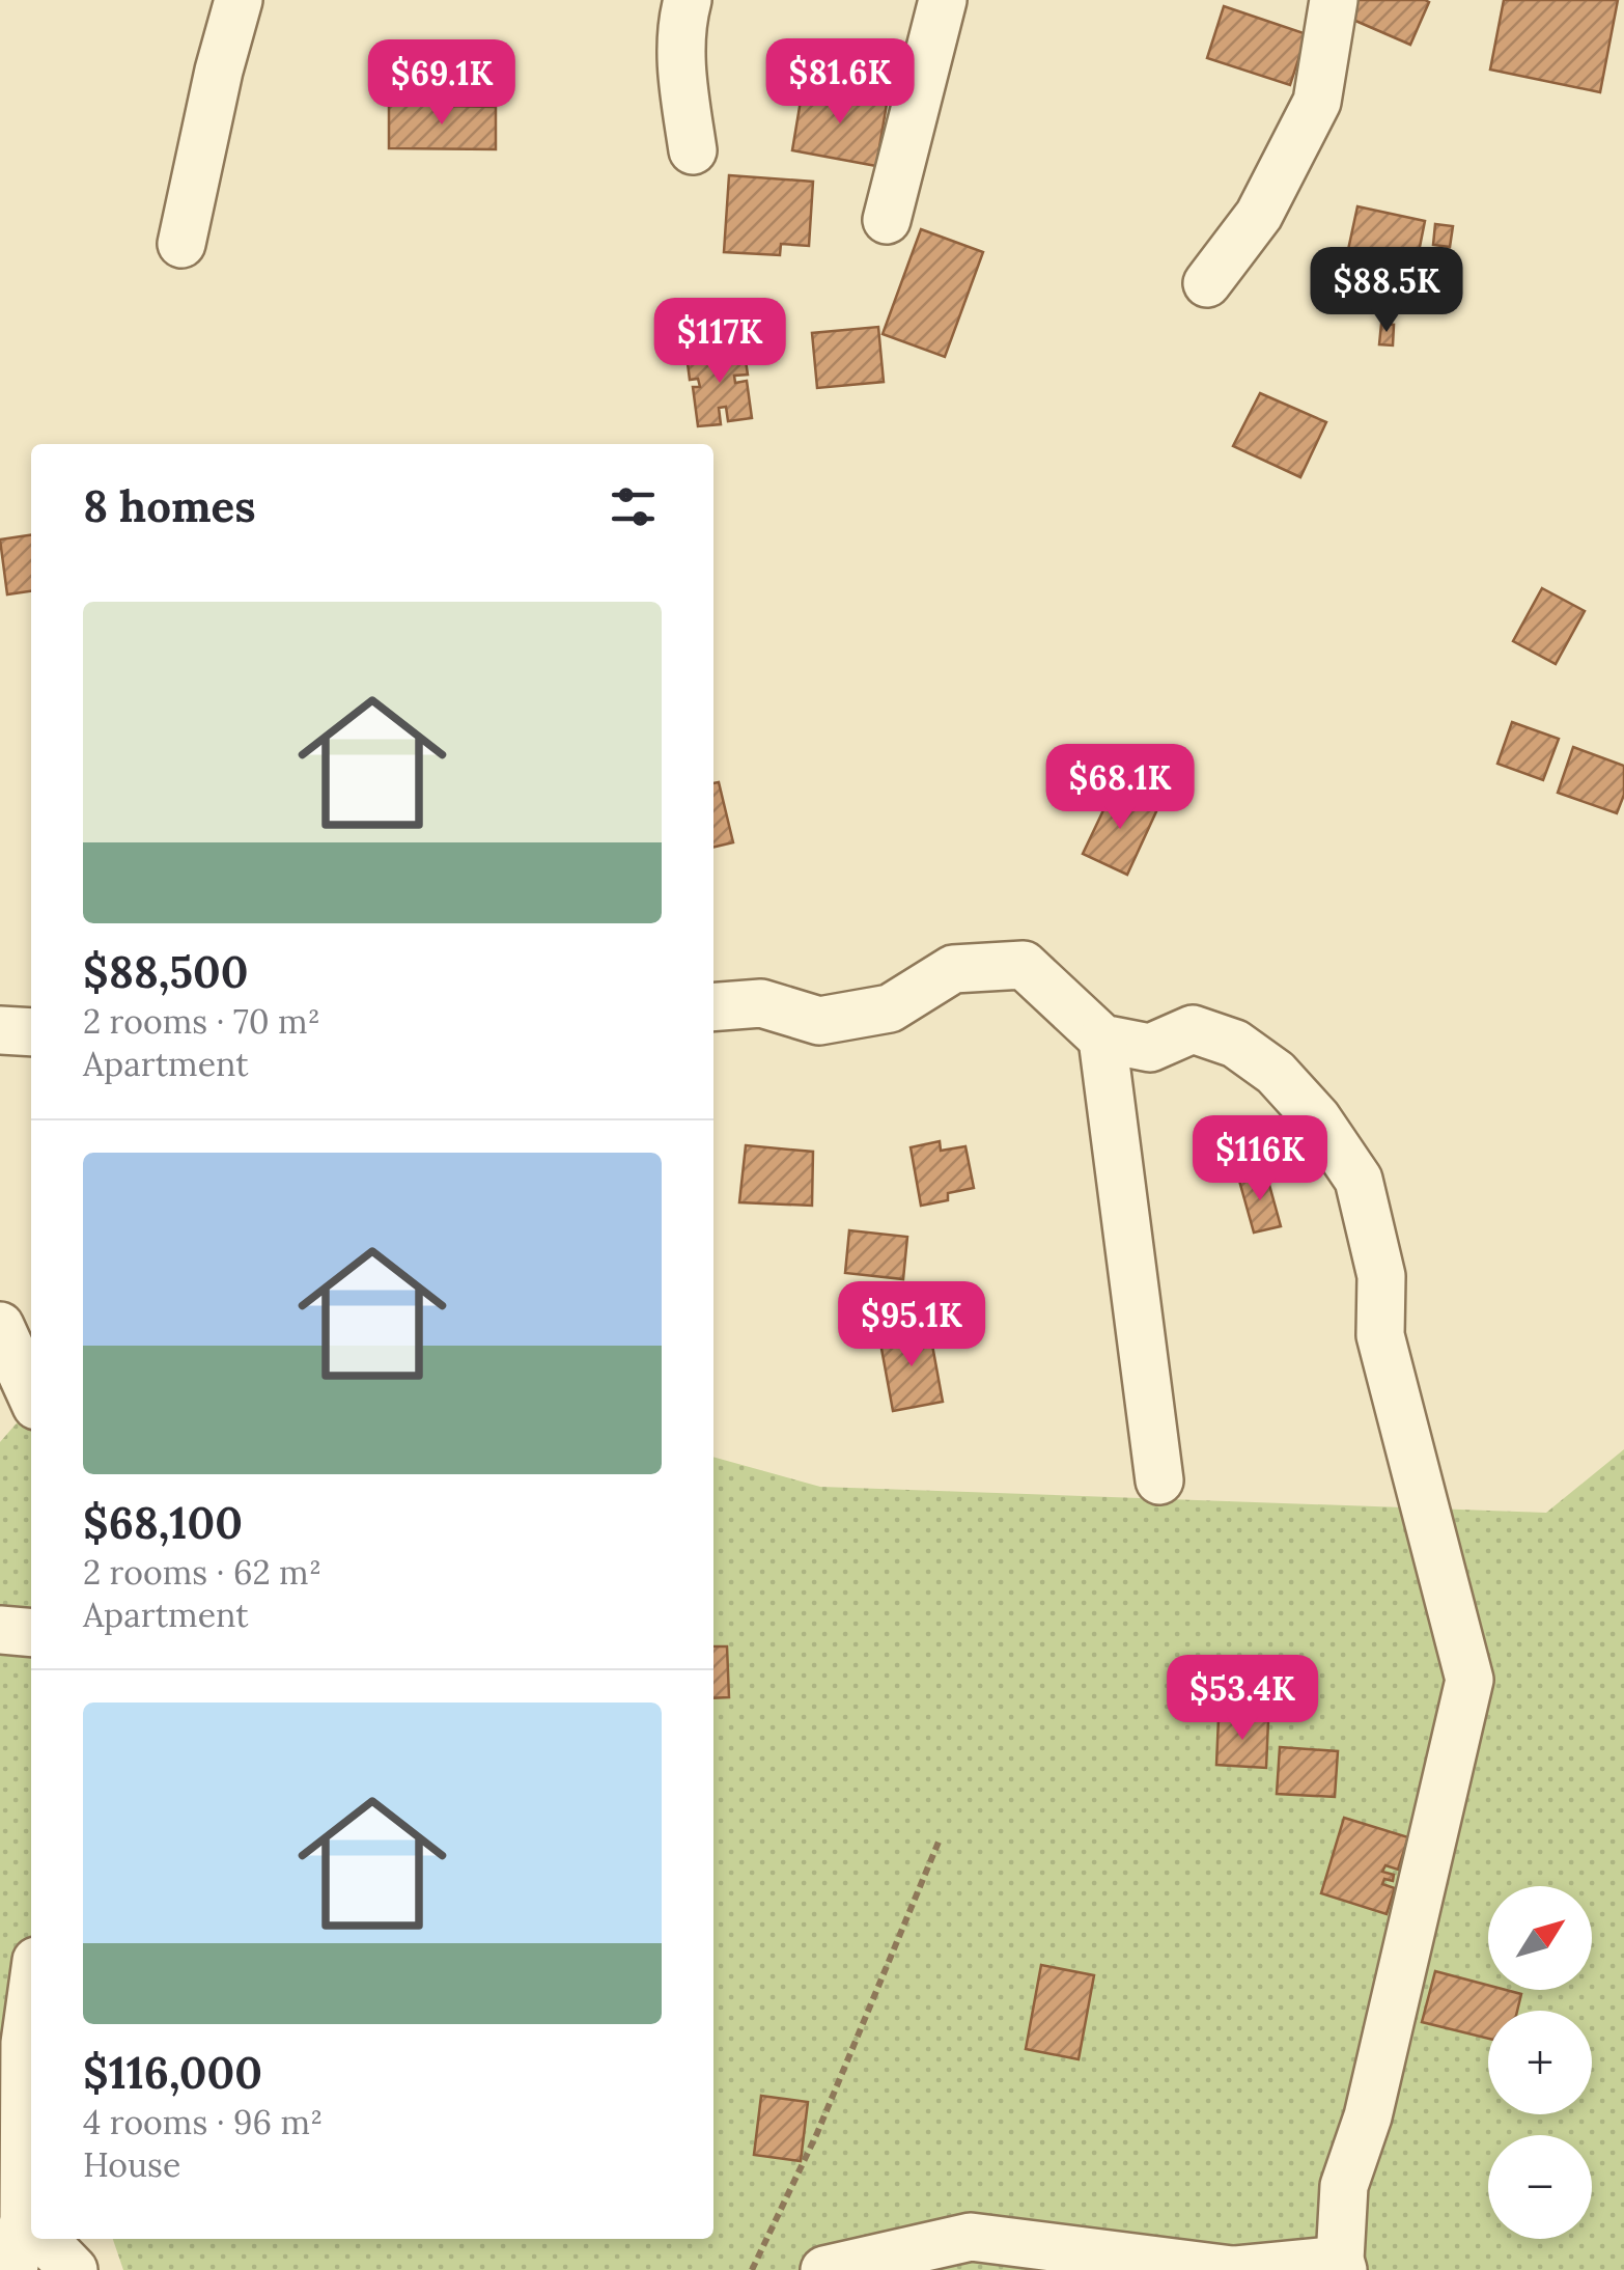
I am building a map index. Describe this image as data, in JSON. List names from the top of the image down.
{
  "north": "top right",
  "page": {
    "price": [
      "$81.6K",
      "$69.1K",
      "$88.5K",
      "$117K",
      "$68.1K",
      "$116K",
      "$95.1K",
      "$53.4K"
    ],
    "heading": "8 homes",
    "list": [
      {
        "name": "$88,500",
        "note": "2 rooms · 70 m² · Apartment"
      },
      {
        "name": "$68,100",
        "note": "2 rooms · 62 m² · Apartment"
      },
      {
        "name": "$116,000",
        "note": "4 rooms · 96 m² · House"
      }
    ],
    "map_buttons": ["+", "−"]
  }
}
